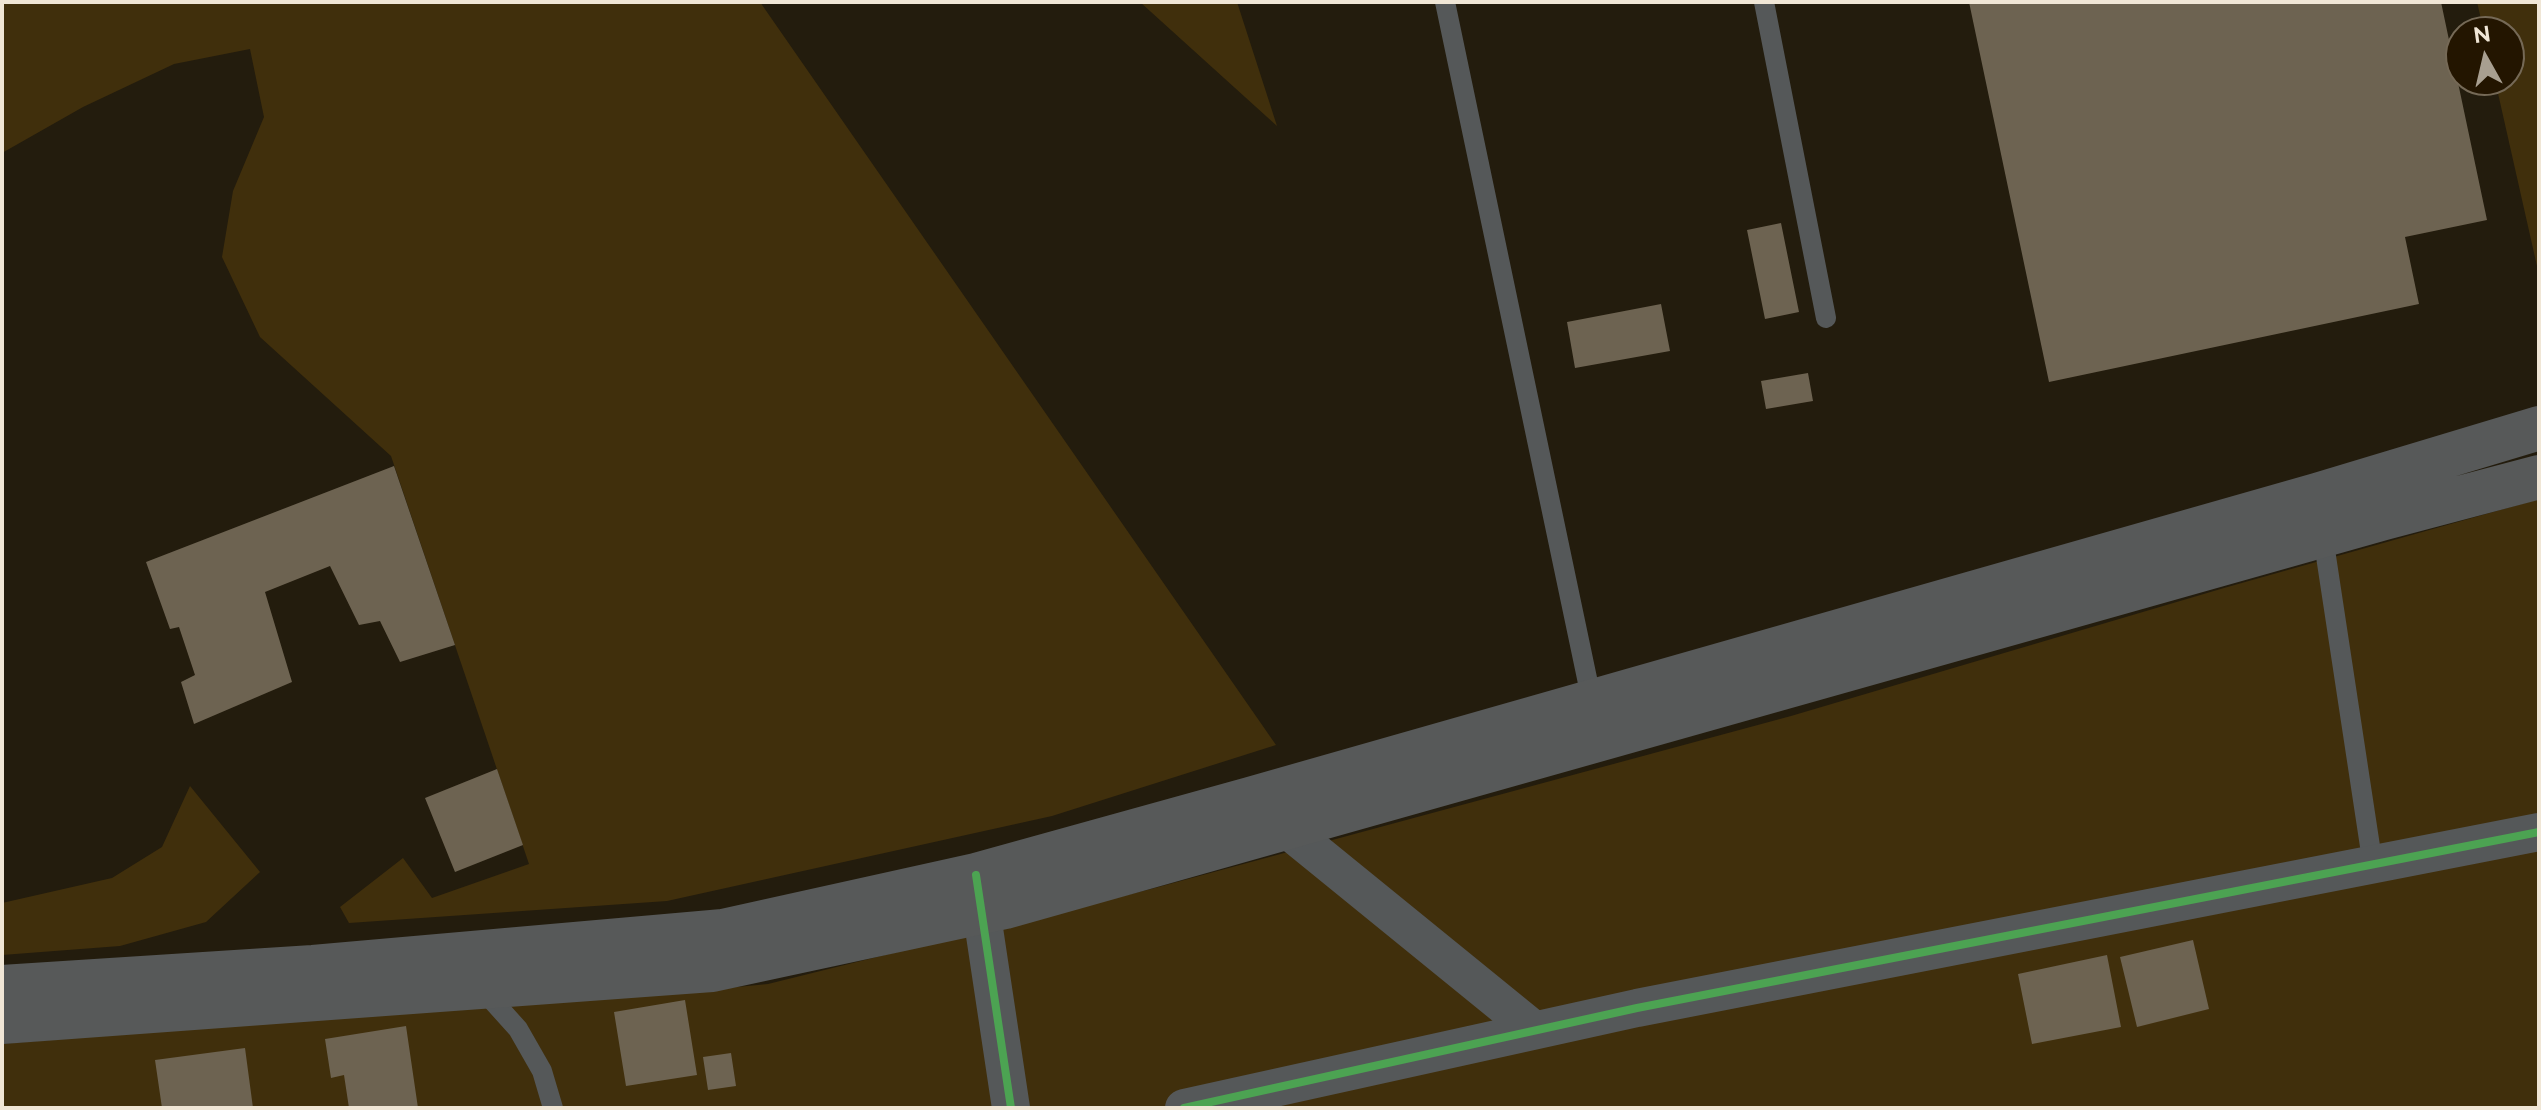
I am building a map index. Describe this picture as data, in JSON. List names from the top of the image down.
{
  "north": "top"
}
